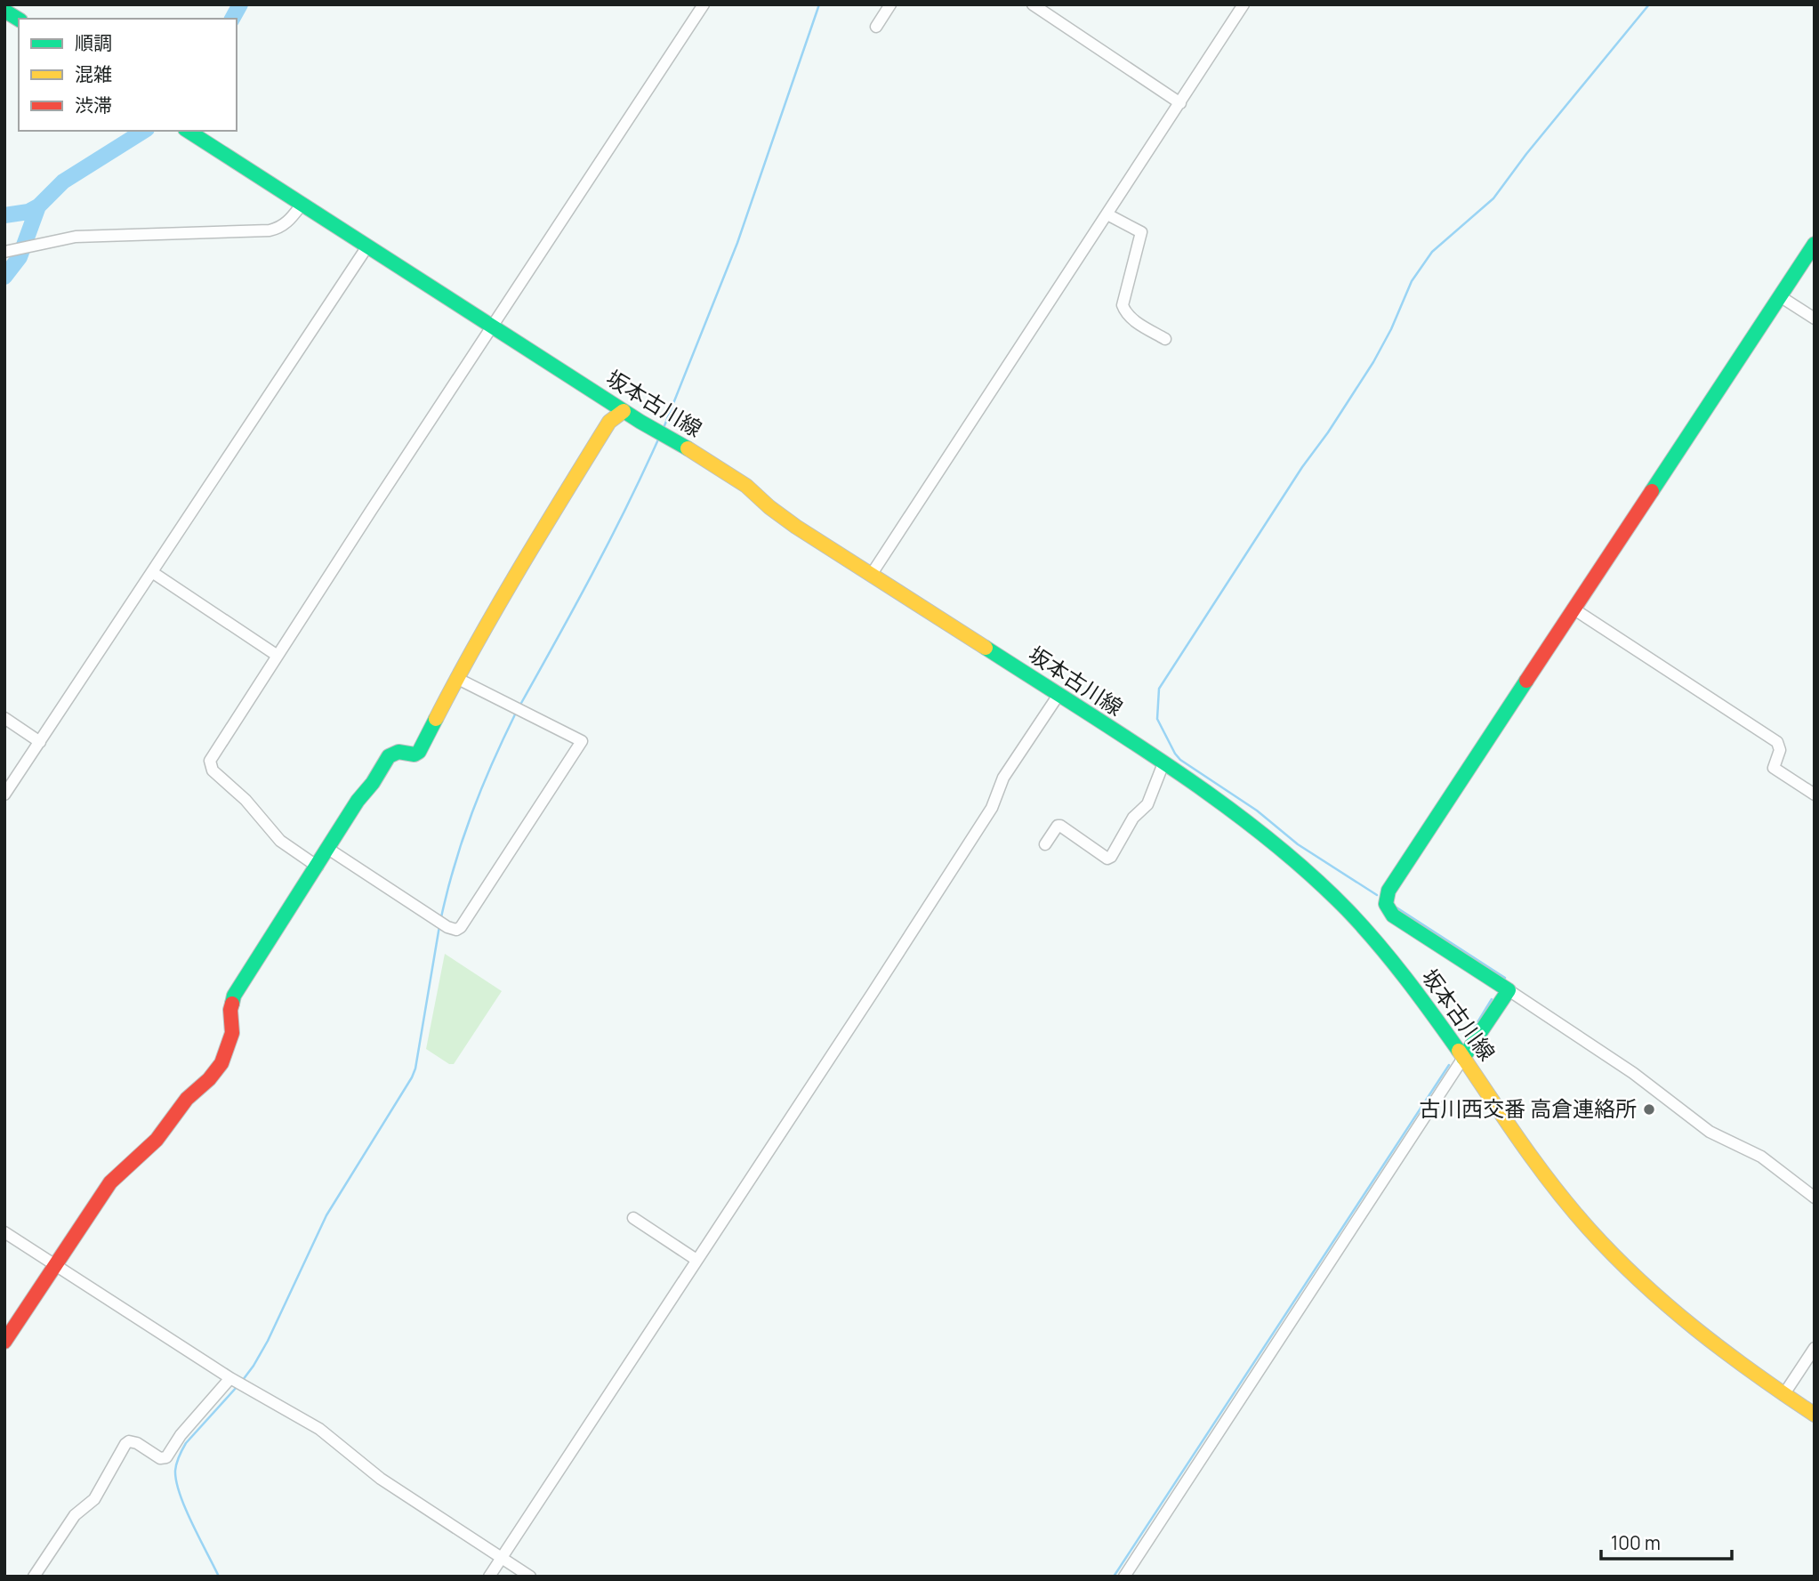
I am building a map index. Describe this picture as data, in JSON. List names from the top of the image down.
{
  "streets": {
    "street": ["坂本古川線"]
  },
  "places": ["古川西交番 高倉連絡所"],
  "legend": ["順調", "混雑", "渋滞"],
  "scale_bar": "100 m"
}
